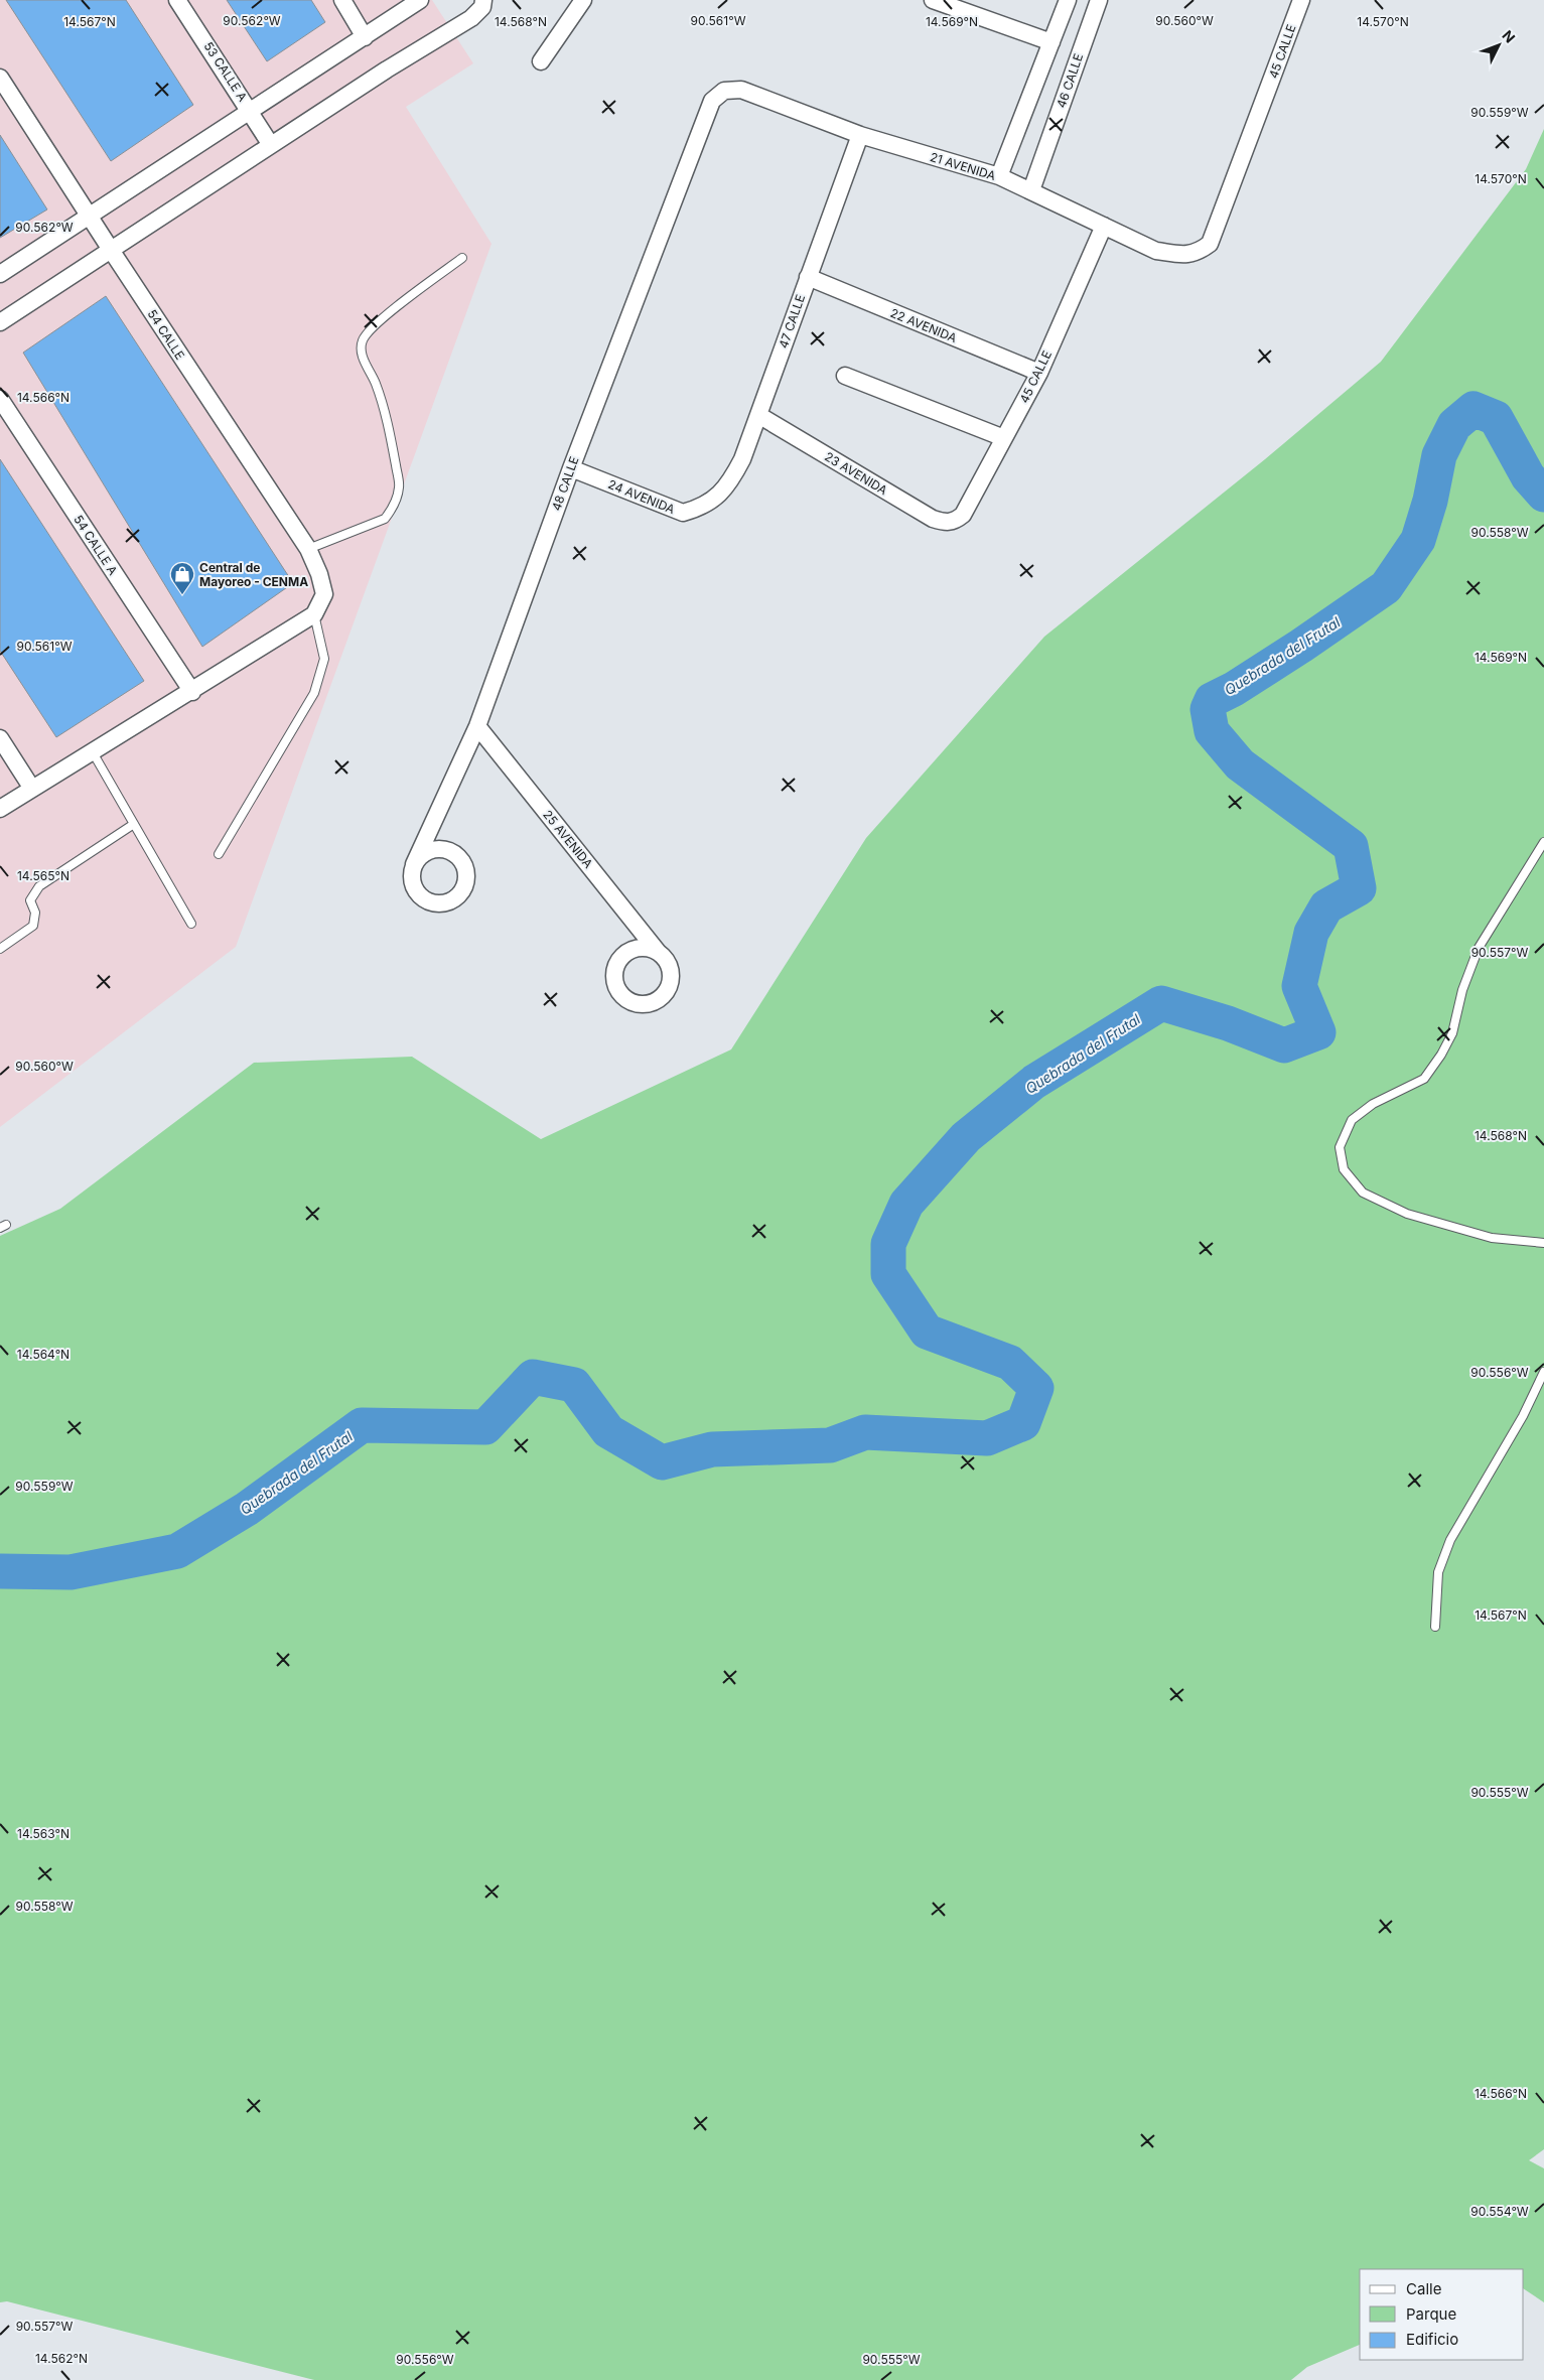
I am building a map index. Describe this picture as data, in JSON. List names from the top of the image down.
{
  "streets": {
    "street": [
      "45 CALLE",
      "53 CALLE A",
      "46 CALLE",
      "21 AVENIDA",
      "47 CALLE",
      "22 AVENIDA",
      "54 CALLE",
      "23 AVENIDA",
      "48 CALLE",
      "24 AVENIDA",
      "54 CALLE A",
      "25 AVENIDA"
    ]
  },
  "crossings": [
    ["45 CALLE", "21 AVENIDA"],
    ["45 CALLE", "22 AVENIDA"],
    ["45 CALLE", "23 AVENIDA"],
    ["46 CALLE", "21 AVENIDA"],
    ["21 AVENIDA", "47 CALLE"],
    ["21 AVENIDA", "48 CALLE"],
    ["47 CALLE", "22 AVENIDA"],
    ["47 CALLE", "23 AVENIDA"],
    ["47 CALLE", "24 AVENIDA"],
    ["48 CALLE", "24 AVENIDA"],
    ["48 CALLE", "25 AVENIDA"]
  ],
  "water": ["Quebrada del Frutal"],
  "places": {
    "shop": ["Central de Mayoreo - CENMA"]
  },
  "legend": ["Calle", "Parque", "Edificio"],
  "north": "top right",
  "coordinates": [
    "90.562°W",
    "90.561°W",
    "90.560°W",
    "14.567°N",
    "14.569°N",
    "14.568°N",
    "14.570°N",
    "90.559°W",
    "14.566°N",
    "90.558°W",
    "14.565°N",
    "90.557°W",
    "14.564°N",
    "90.556°W",
    "90.555°W",
    "14.563°N",
    "90.554°W",
    "14.562°N"
  ]
}
